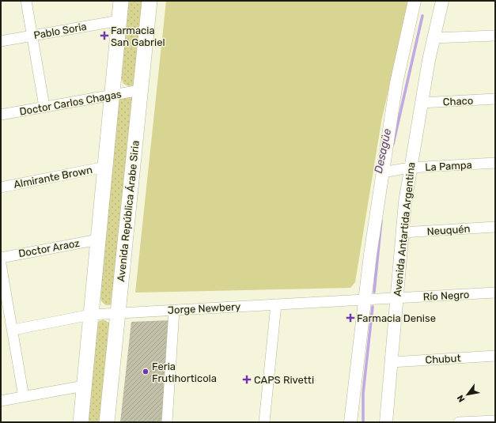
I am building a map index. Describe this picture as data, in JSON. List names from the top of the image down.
{
  "streets": {
    "main road": ["Avenida República Árabe Siria"],
    "street": [
      "Pablo Soria",
      "Chaco",
      "Doctor Carlos Chagas",
      "La Pampa",
      "Almirante Brown",
      "Avenida Antartida Argentina",
      "Neuquén",
      "Doctor Araoz",
      "Río Negro",
      "Jorge Newbery",
      "Chubut"
    ]
  },
  "crossings": [
    ["Chaco", "Avenida Antartida Argentina"],
    ["Doctor Carlos Chagas", "Avenida República Árabe Siria"],
    ["La Pampa", "Avenida Antartida Argentina"],
    ["Avenida República Árabe Siria", "Jorge Newbery"],
    ["Avenida Antartida Argentina", "Neuquén"],
    ["Avenida Antartida Argentina", "Río Negro"],
    ["Avenida Antartida Argentina", "Jorge Newbery"],
    ["Avenida Antartida Argentina", "Chubut"],
    ["Río Negro", "Jorge Newbery"]
  ],
  "water": ["Desagüe"],
  "places": {
    "health": ["Farmacia San Gabriel", "Farmacia Denise", "CAPS Rivetti"],
    "other": ["Feria Frutihorticola"]
  },
  "north": "bottom left"
}
